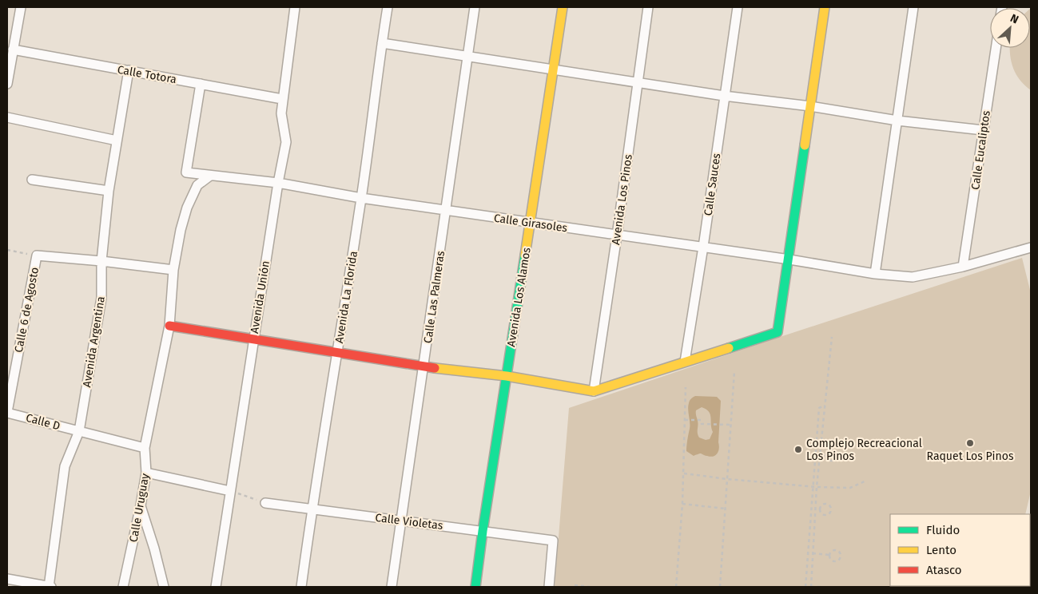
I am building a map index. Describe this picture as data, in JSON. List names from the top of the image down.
{
  "streets": {
    "street": [
      "Calle Totora",
      "Calle Eucaliptos",
      "Calle Sauces",
      "Avenida Los Pinos",
      "Calle Girasoles",
      "Avenida Unión",
      "Avenida La Florida",
      "Calle Las Palmeras",
      "Avenida Los Alamos",
      "Calle 6 de Agosto",
      "Avenida Argentina",
      "Calle D",
      "Calle Uruguay",
      "Calle Violetas"
    ]
  },
  "crossings": [
    ["Calle Totora", "Calle Girasoles"],
    ["Calle Totora", "Avenida Unión"],
    ["Calle Totora", "Avenida Argentina"],
    ["Calle Eucaliptos", "Calle Girasoles"],
    ["Calle Sauces", "Calle Girasoles"],
    ["Avenida Los Pinos", "Calle Girasoles"],
    ["Calle Girasoles", "Avenida Unión"],
    ["Calle Girasoles", "Avenida La Florida"],
    ["Calle Girasoles", "Calle Las Palmeras"],
    ["Calle Girasoles", "Avenida Los Alamos"],
    ["Calle Girasoles", "Calle Uruguay"],
    ["Avenida La Florida", "Calle Violetas"],
    ["Calle Las Palmeras", "Calle Violetas"],
    ["Avenida Los Alamos", "Calle Violetas"],
    ["Calle 6 de Agosto", "Calle D"],
    ["Avenida Argentina", "Calle D"]
  ],
  "places": ["Raquet Los Pinos", "Complejo Recreacional Los Pinos"],
  "legend": ["Fluido", "Lento", "Atasco"],
  "north": "top right"
}
